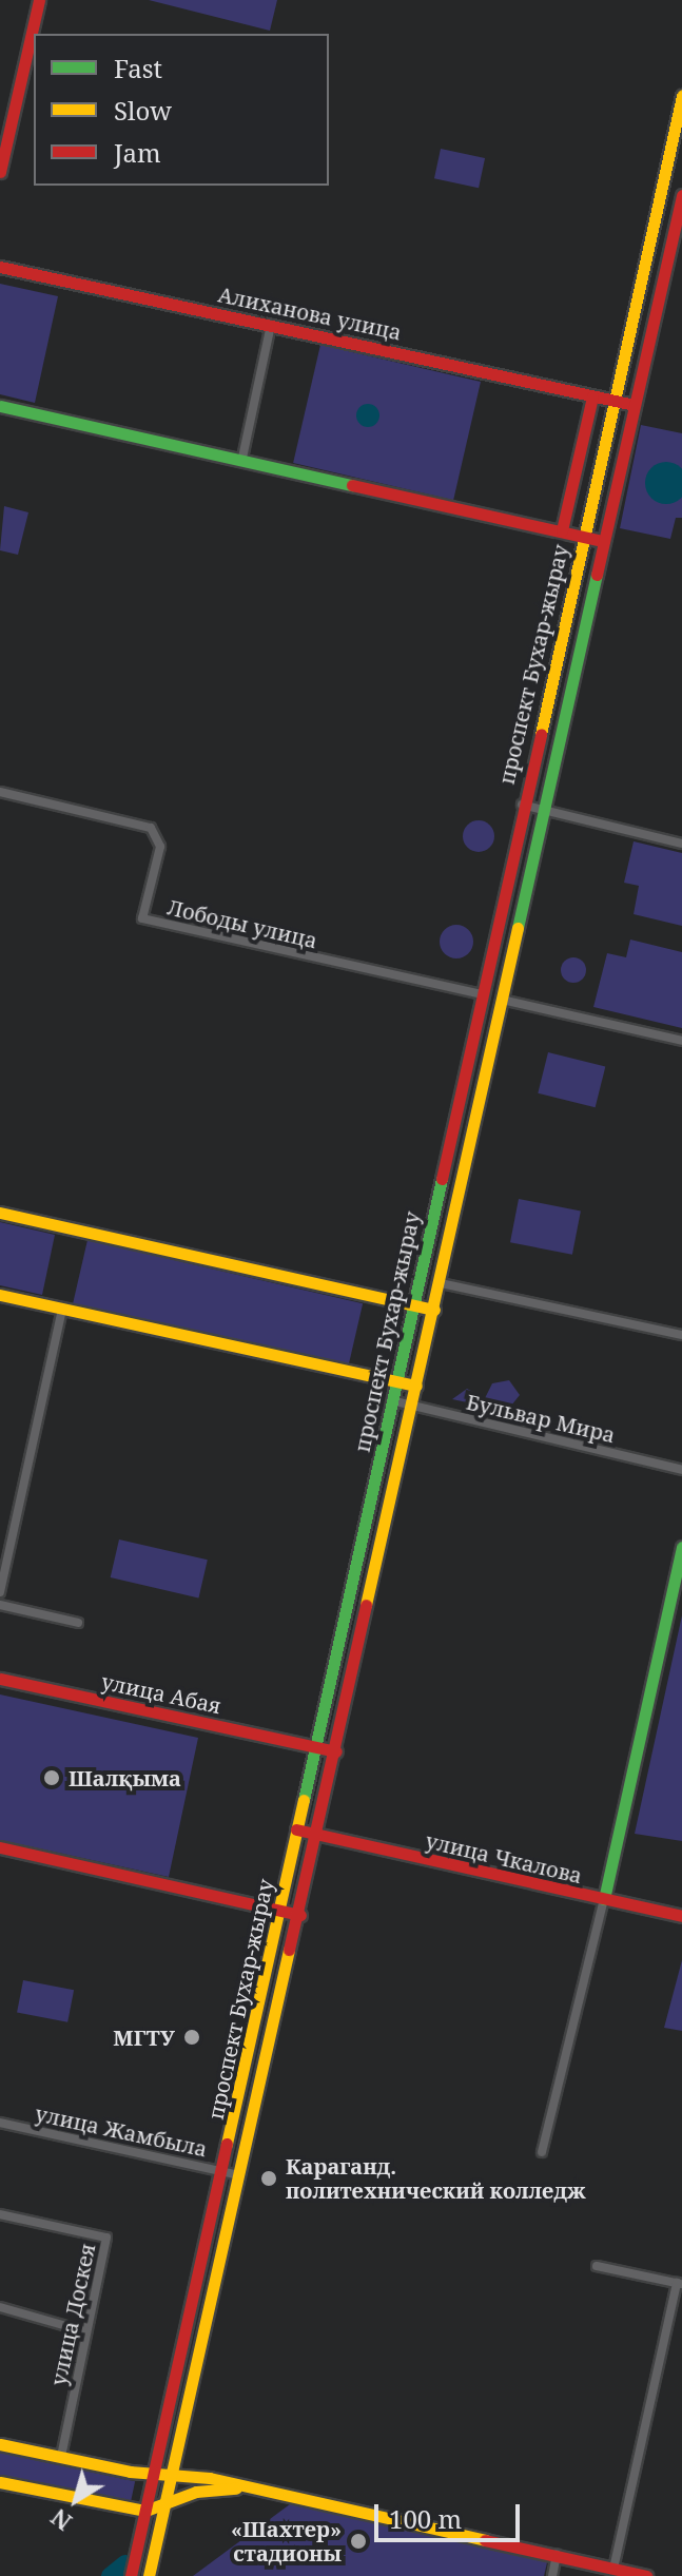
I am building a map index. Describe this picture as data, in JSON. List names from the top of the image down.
{
  "streets": {
    "main road": [
      "Алиханова улица",
      "проспект Бухар-жырау",
      "улица Абая",
      "улица Чкалова"
    ],
    "street": [
      "Лободы улица",
      "Бульвар Мира",
      "улица Жамбыла",
      "улица Доскея"
    ]
  },
  "crossings": [
    ["Алиханова улица", "проспект Бухар-жырау"],
    ["проспект Бухар-жырау", "Лободы улица"],
    ["проспект Бухар-жырау", "Бульвар Мира"],
    ["проспект Бухар-жырау", "улица Абая"],
    ["проспект Бухар-жырау", "улица Чкалова"],
    ["проспект Бухар-жырау", "улица Жамбыла"]
  ],
  "places": [
    "Шалқыма",
    "МГТУ",
    "Караганд. политехнический колледж",
    "«Шахтер» стадионы"
  ],
  "legend": ["Fast", "Slow", "Jam"],
  "scale_bar": "100 m",
  "north": "bottom left"
}
